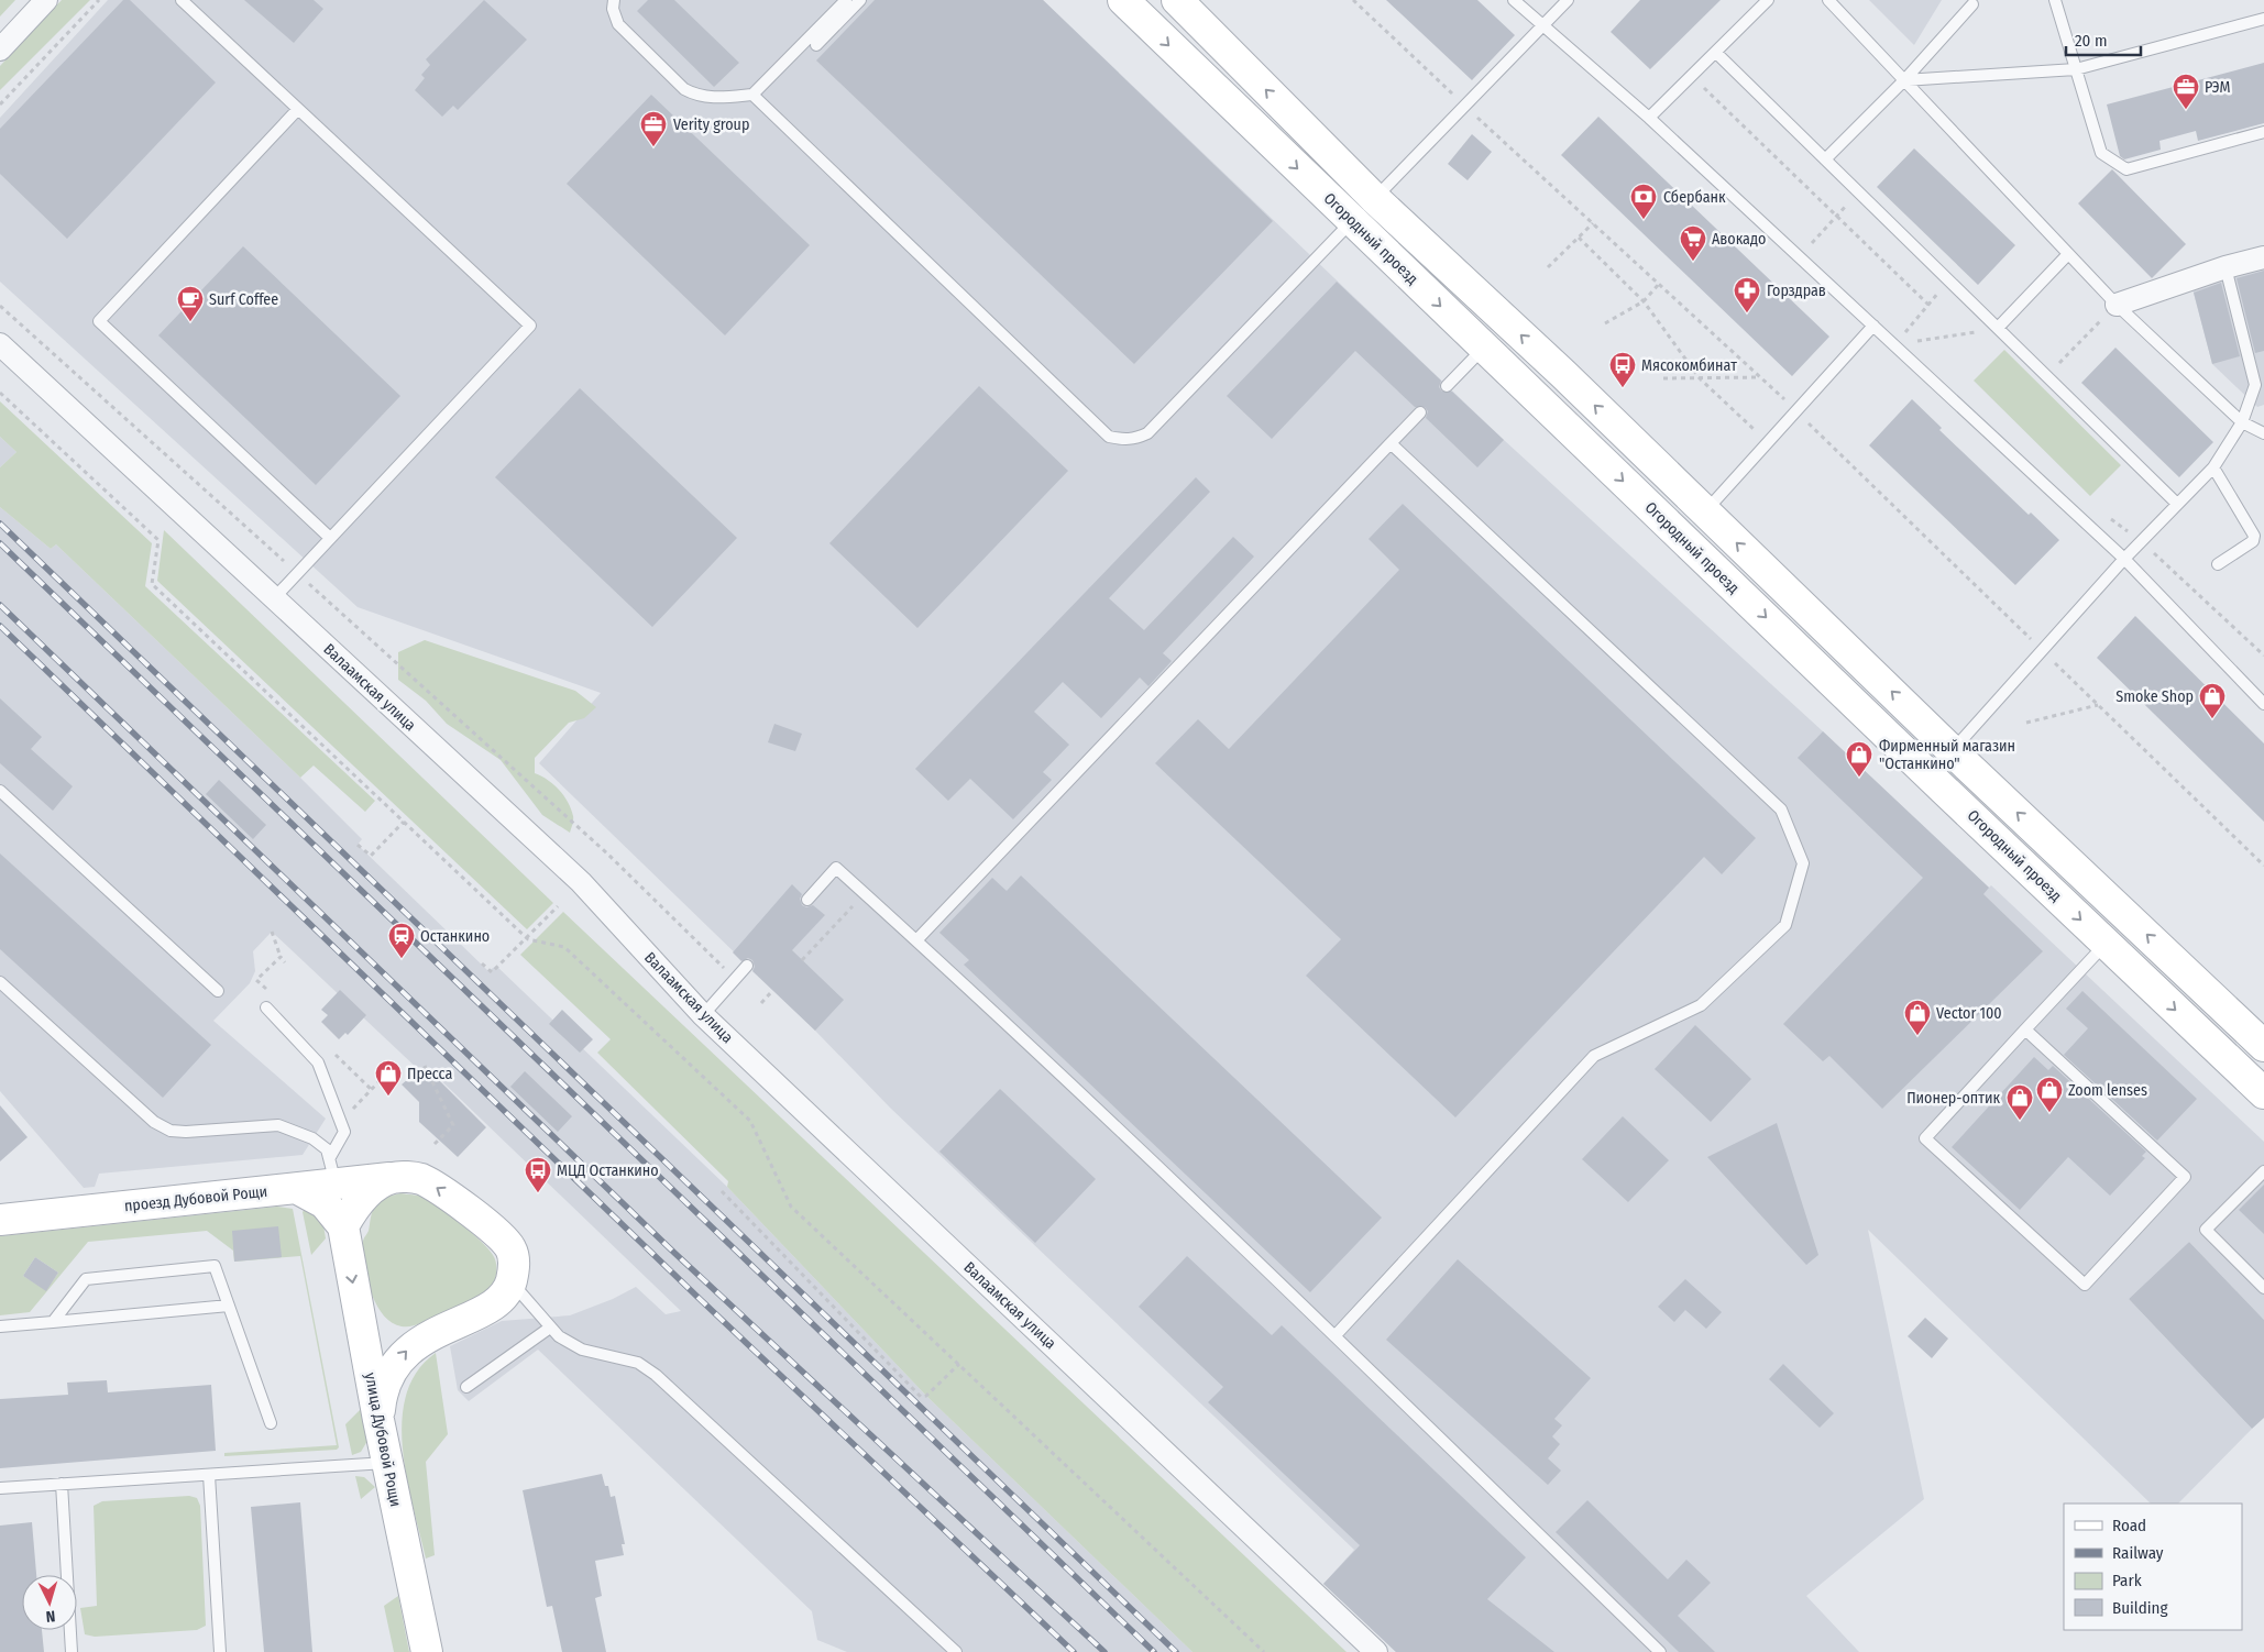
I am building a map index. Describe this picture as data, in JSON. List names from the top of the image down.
{
  "streets": {
    "main road": ["Огородный проезд", "проезд Дубовой Рощи", "улица Дубовой Рощи"],
    "street": ["Валаамская улица"]
  },
  "one_way": ["улица Дубовой Рощи"],
  "places": {
    "office": ["РЭМ", "Verity group"],
    "bank": ["Сбербанк"],
    "supermarket": ["Авокадо"],
    "pharmacy": ["Горздрав"],
    "cafe": ["Surf Coffee"],
    "bus stop": ["Мясокомбинат", "МЦД Останкино"],
    "shop": [
      "Smoke Shop",
      "Фирменный магазин \"Останкино\"",
      "Vector 100",
      "Пресса",
      "Zoom lenses",
      "Пионер-оптик"
    ],
    "station": ["Останкино"]
  },
  "legend": [
    "Road",
    "Railway",
    "Park",
    "Building"
  ],
  "scale_bar": "20 m",
  "north": "bottom"
}
